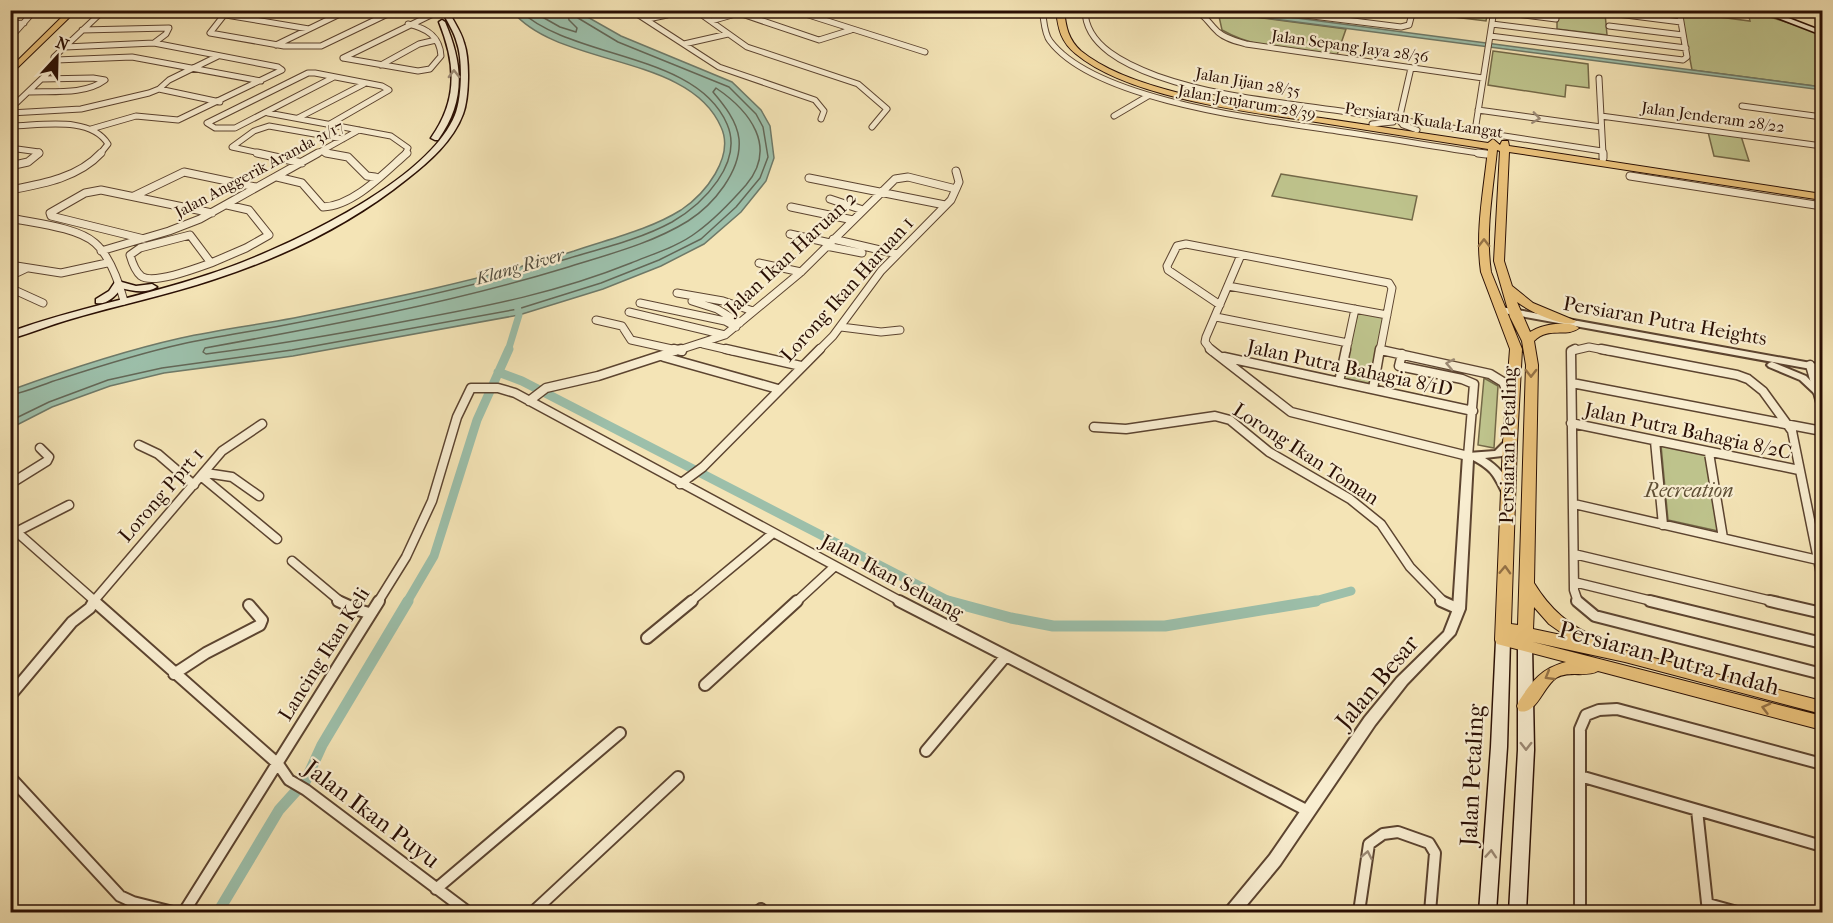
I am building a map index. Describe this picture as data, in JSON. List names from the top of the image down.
{
  "streets": {
    "main road": [
      "Persiaran Kuala Langat",
      "Persiaran Petaling",
      "Persiaran Putra Indah",
      "Jalan Petaling"
    ],
    "street": [
      "Jalan Sepang Jaya 28/36",
      "Jalan Jijan 28/35",
      "Jalan Jenjarum 28/39",
      "Jalan Jenderam 28/22",
      "Jalan Anggerik Aranda 31/17",
      "Jalan Ikan Haruan 2",
      "Lorong Ikan Haruan 1",
      "Persiaran Putra Heights",
      "Jalan Putra Bahagia 8/1D",
      "Jalan Putra Bahagia 8/2C",
      "Lorong Ikan Toman",
      "Lorong Pprt 1",
      "Jalan Ikan Seluang",
      "Lancing Ikan Keli",
      "Jalan Besar",
      "Jalan Ikan Puyu"
    ]
  },
  "crossings": [
    ["Jalan Jenjarum 28/39", "Persiaran Kuala Langat"],
    ["Jalan Jenjarum 28/39", "Persiaran Petaling"],
    ["Persiaran Kuala Langat", "Persiaran Petaling"],
    ["Jalan Ikan Haruan 2", "Lorong Ikan Haruan 1"],
    ["Lorong Ikan Haruan 1", "Jalan Ikan Seluang"],
    ["Persiaran Putra Heights", "Persiaran Petaling"],
    ["Persiaran Petaling", "Persiaran Putra Indah"],
    ["Persiaran Petaling", "Jalan Petaling"],
    ["Lorong Ikan Toman", "Jalan Besar"],
    ["Lorong Pprt 1", "Jalan Ikan Puyu"],
    ["Jalan Ikan Seluang", "Lancing Ikan Keli"],
    ["Jalan Ikan Seluang", "Jalan Besar"],
    ["Lancing Ikan Keli", "Jalan Ikan Puyu"],
    ["Persiaran Putra Indah", "Jalan Petaling"]
  ],
  "water": ["Klang River"],
  "parks": ["Recreation"],
  "north": "top"
}
